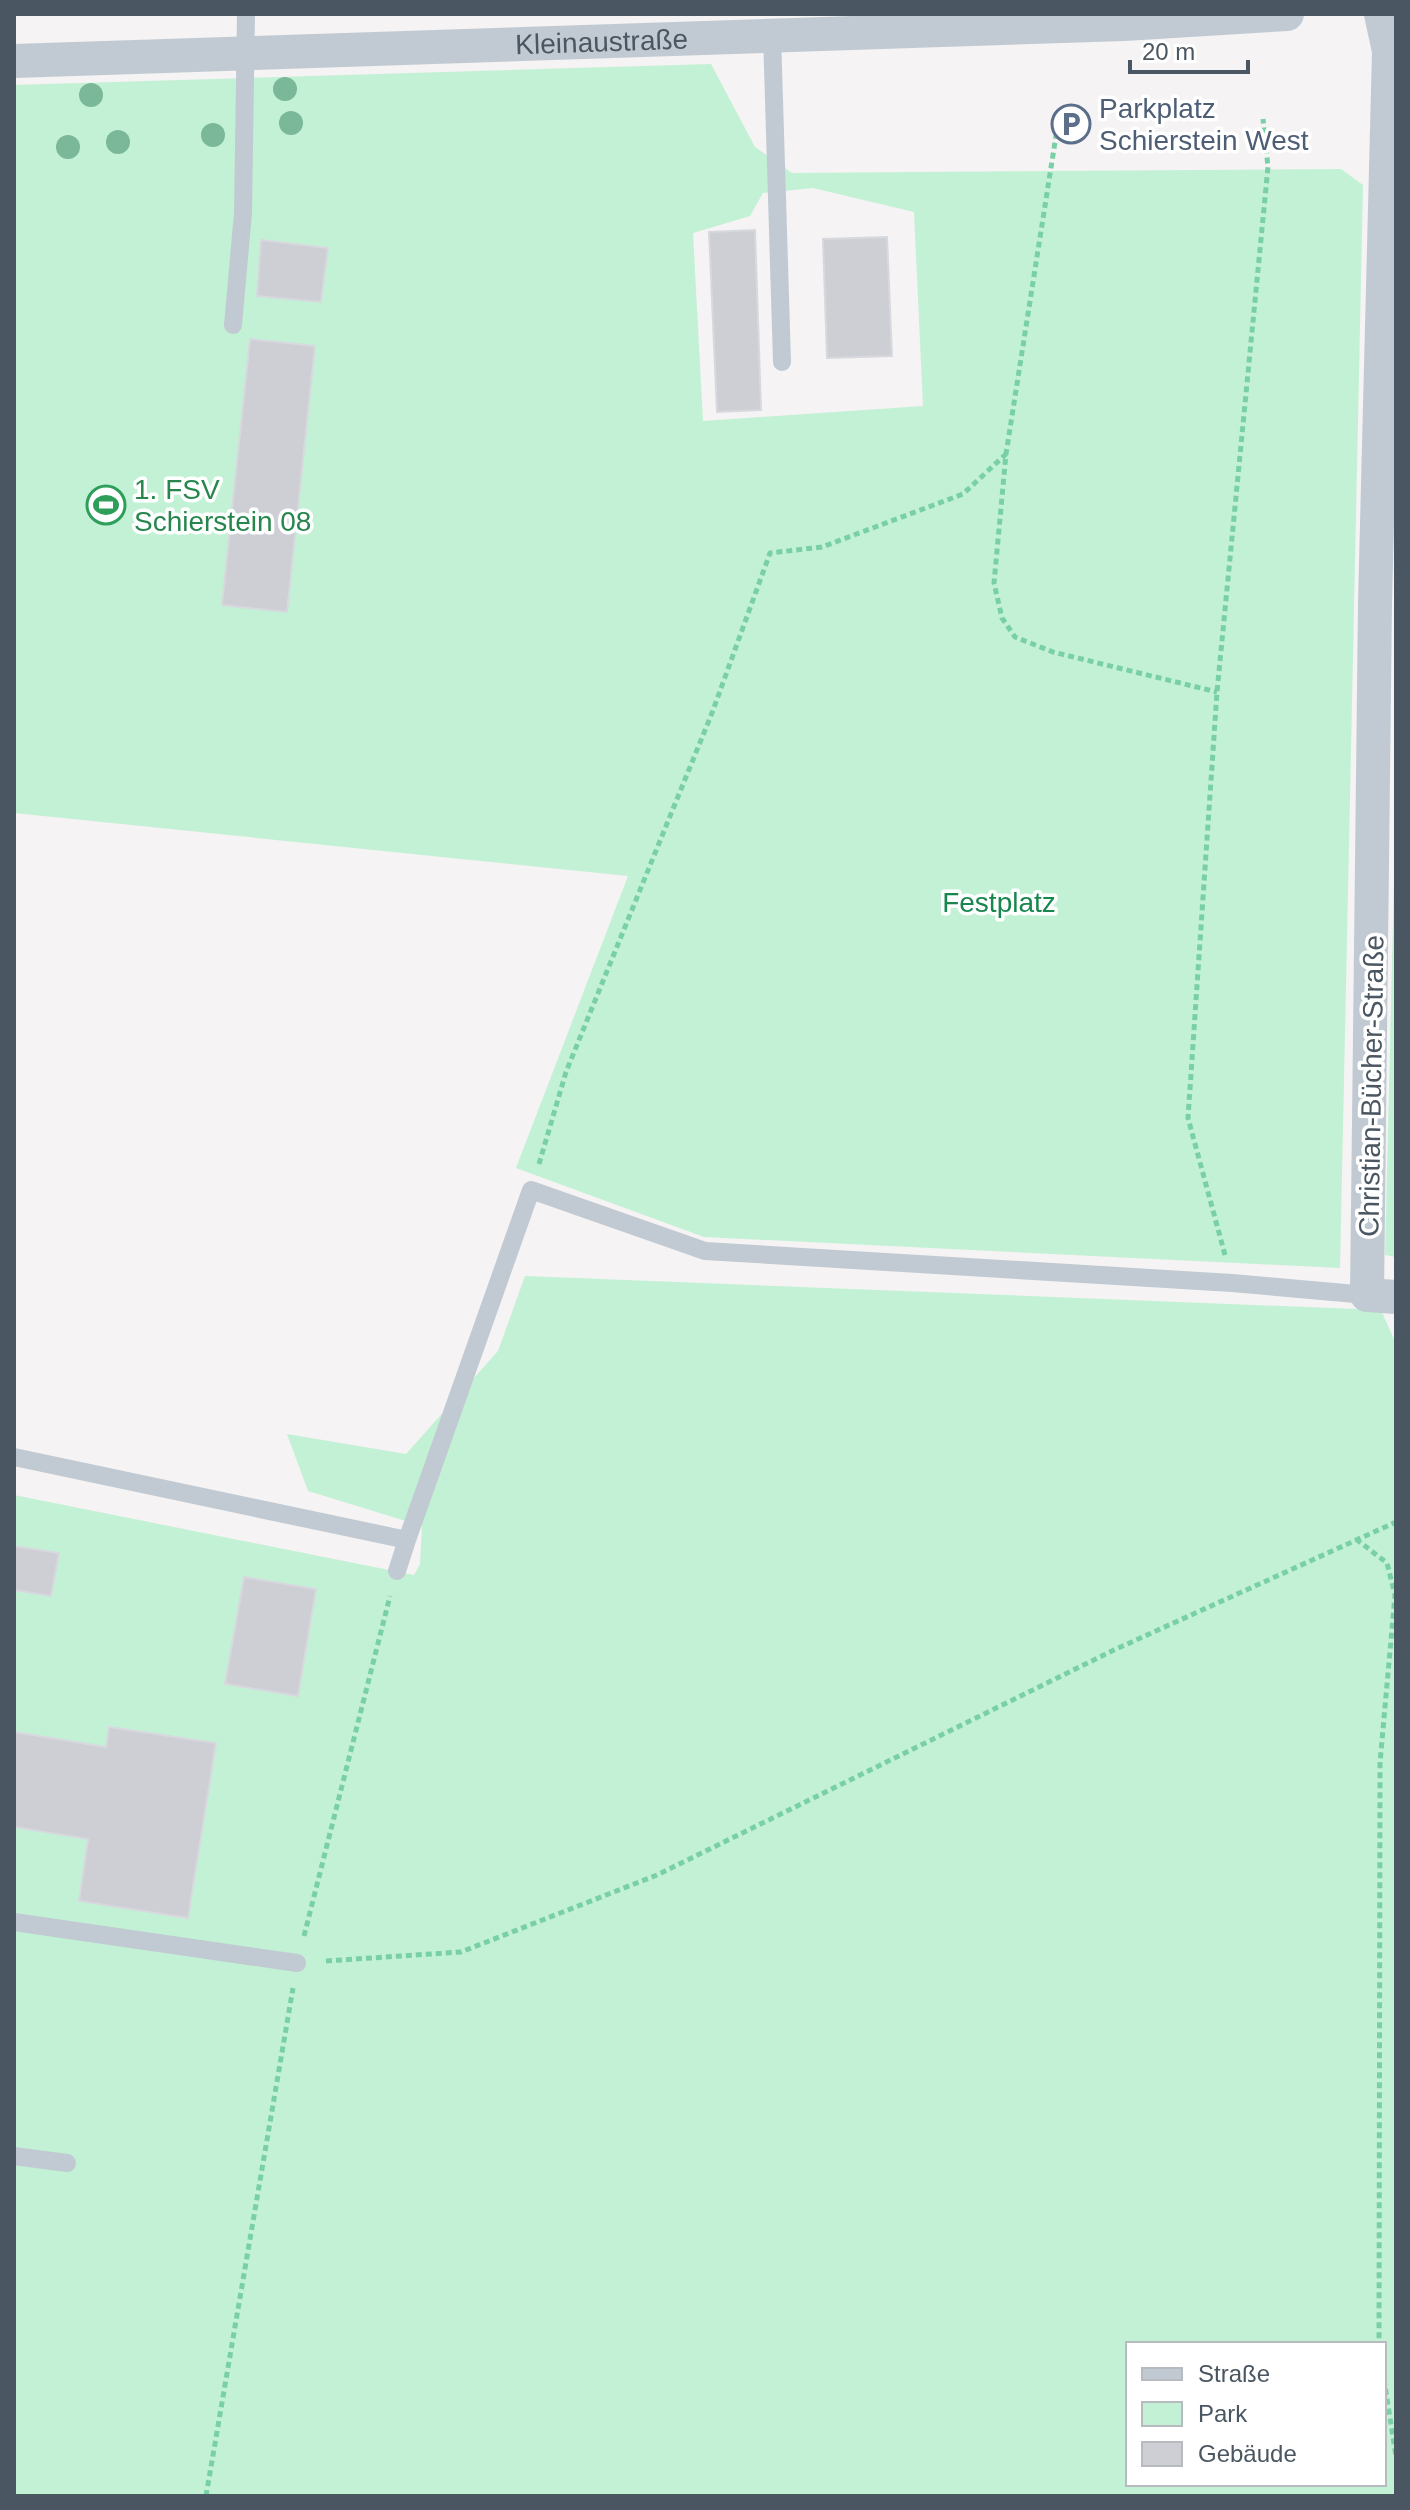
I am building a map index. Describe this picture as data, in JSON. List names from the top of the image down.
{
  "streets": {
    "street": ["Kleinaustraße", "Christian-Bücher-Straße"]
  },
  "parks": ["Festplatz"],
  "places": {
    "parking": ["Parkplatz Schierstein West"],
    "sports": ["1. FSV Schierstein 08"]
  },
  "legend": ["Straße", "Park", "Gebäude"],
  "scale_bar": "20 m"
}
